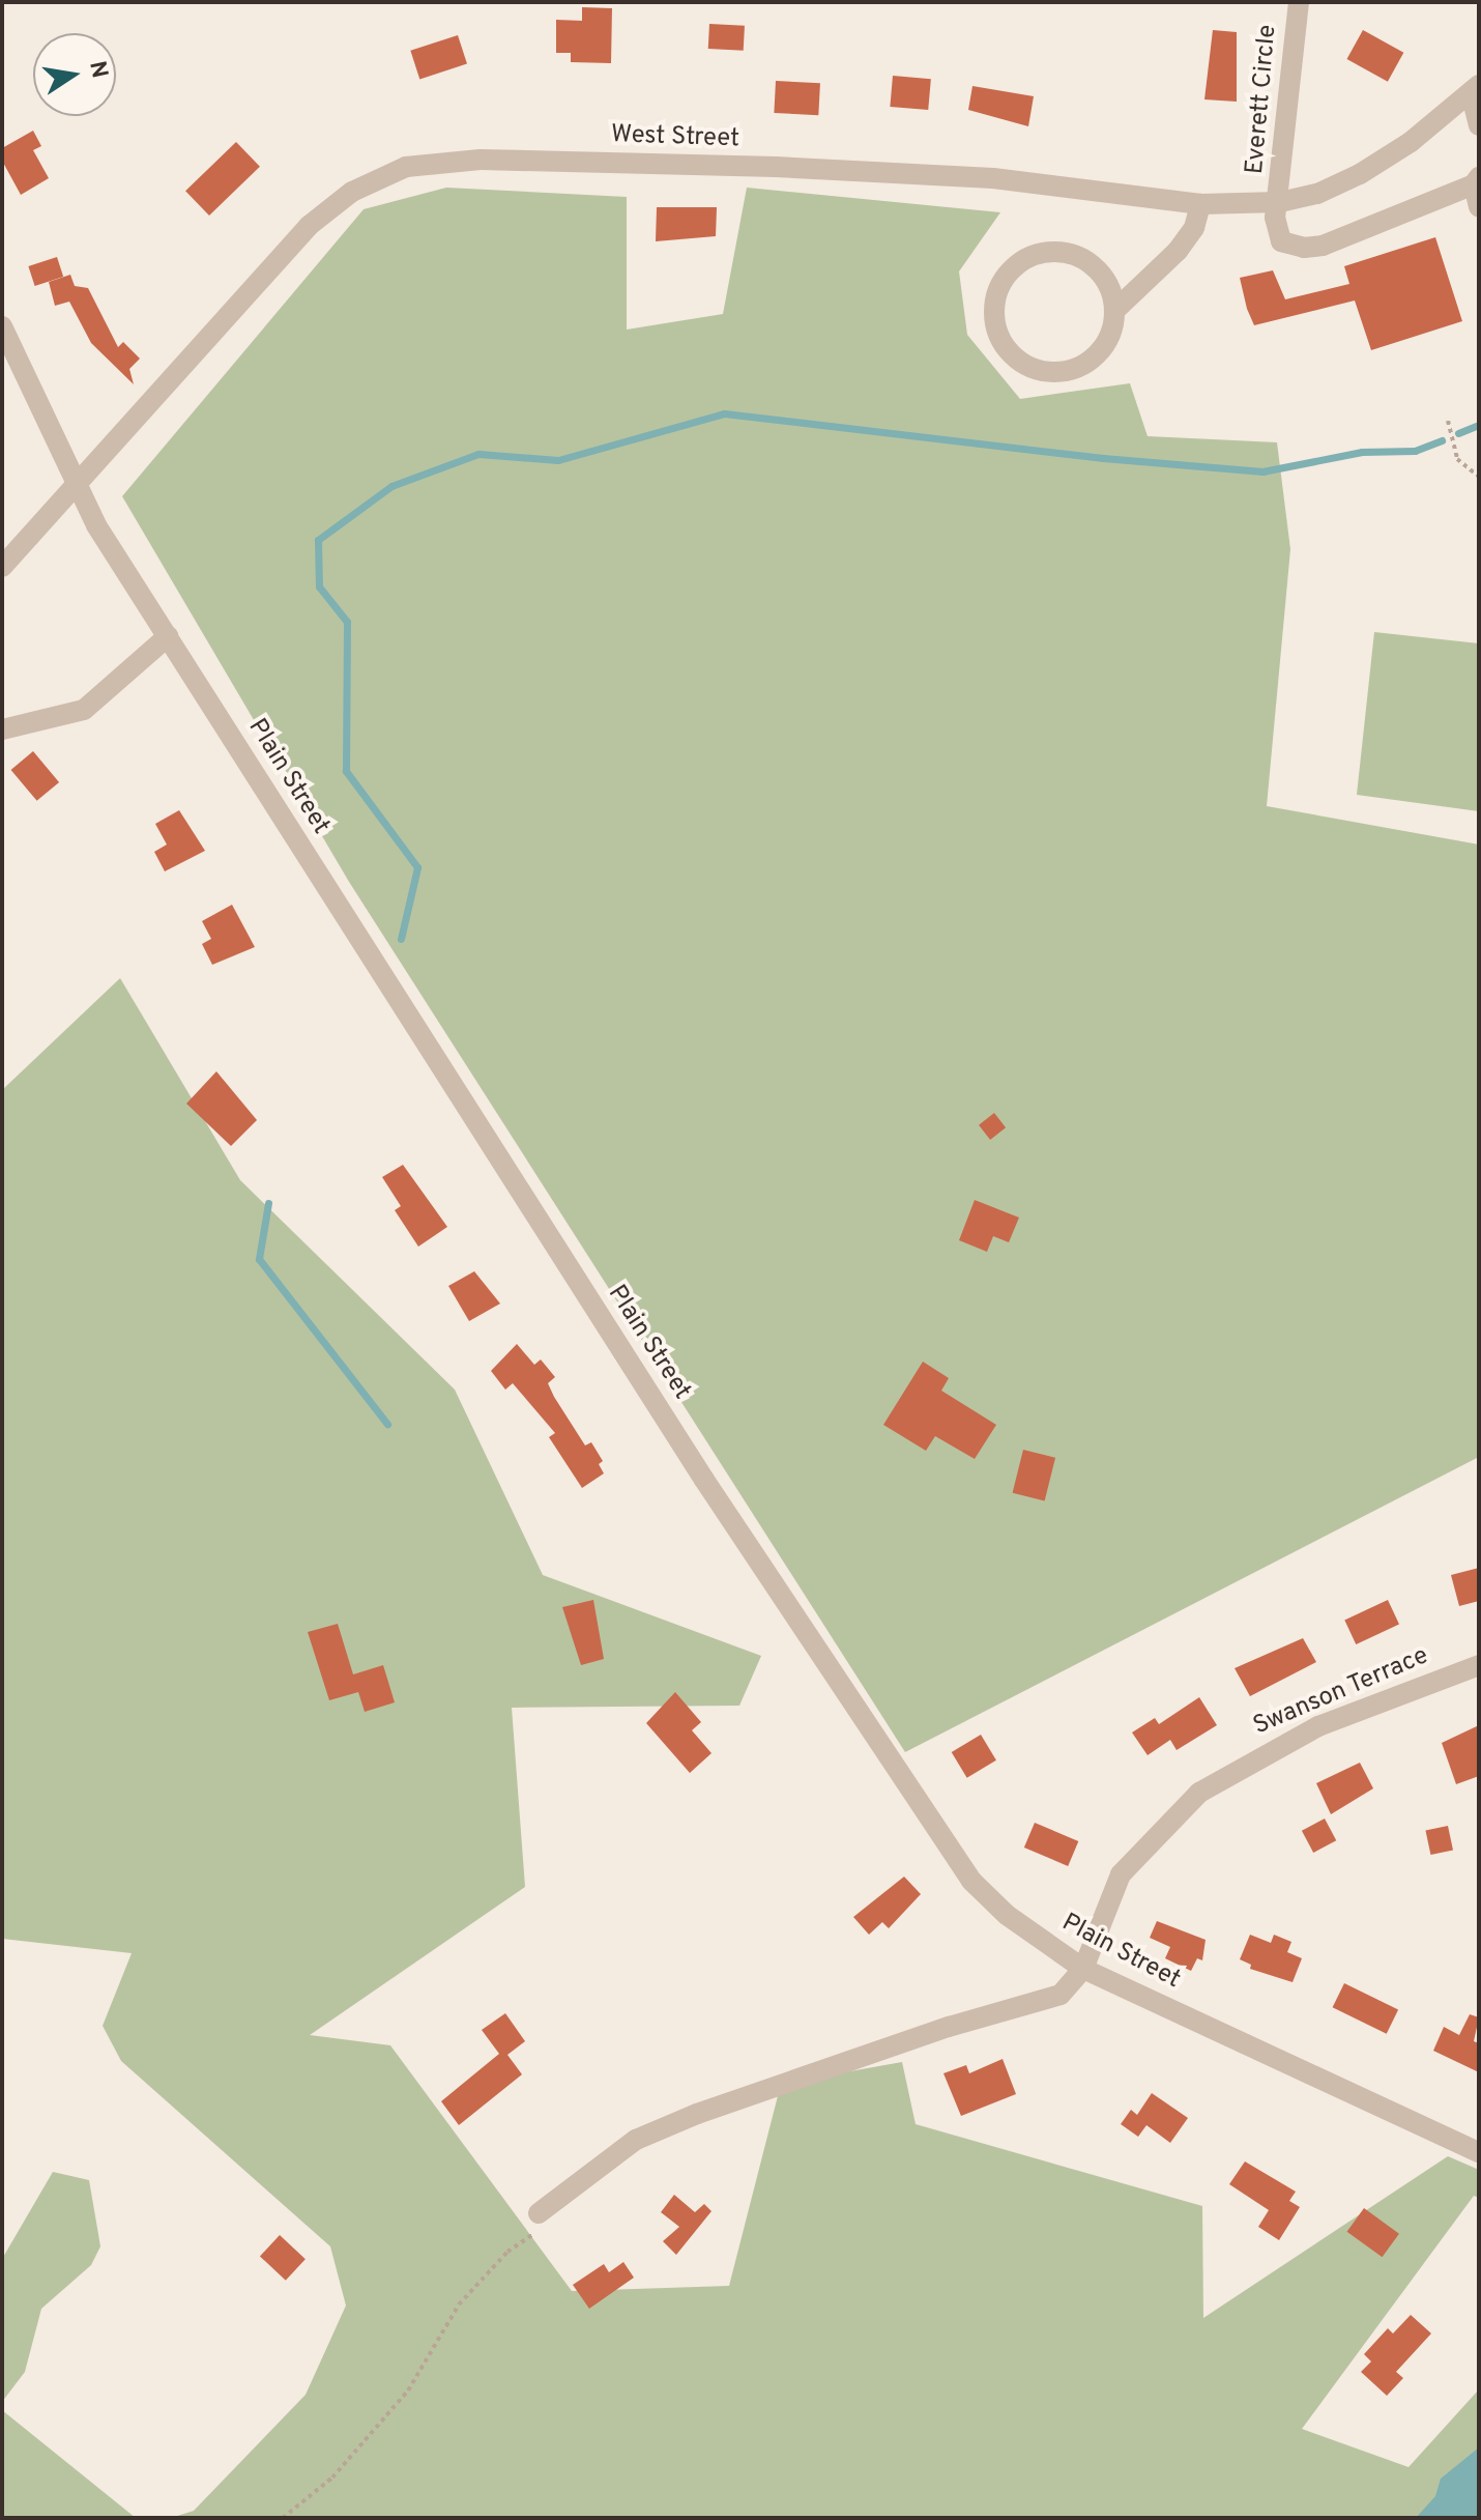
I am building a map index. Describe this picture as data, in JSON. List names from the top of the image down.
{
  "streets": {
    "street": [
      "Everett Circle",
      "West Street",
      "Plain Street",
      "Swanson Terrace"
    ]
  },
  "crossings": [
    ["Everett Circle", "West Street"],
    ["West Street", "Plain Street"],
    ["Plain Street", "Swanson Terrace"]
  ],
  "north": "right"
}
